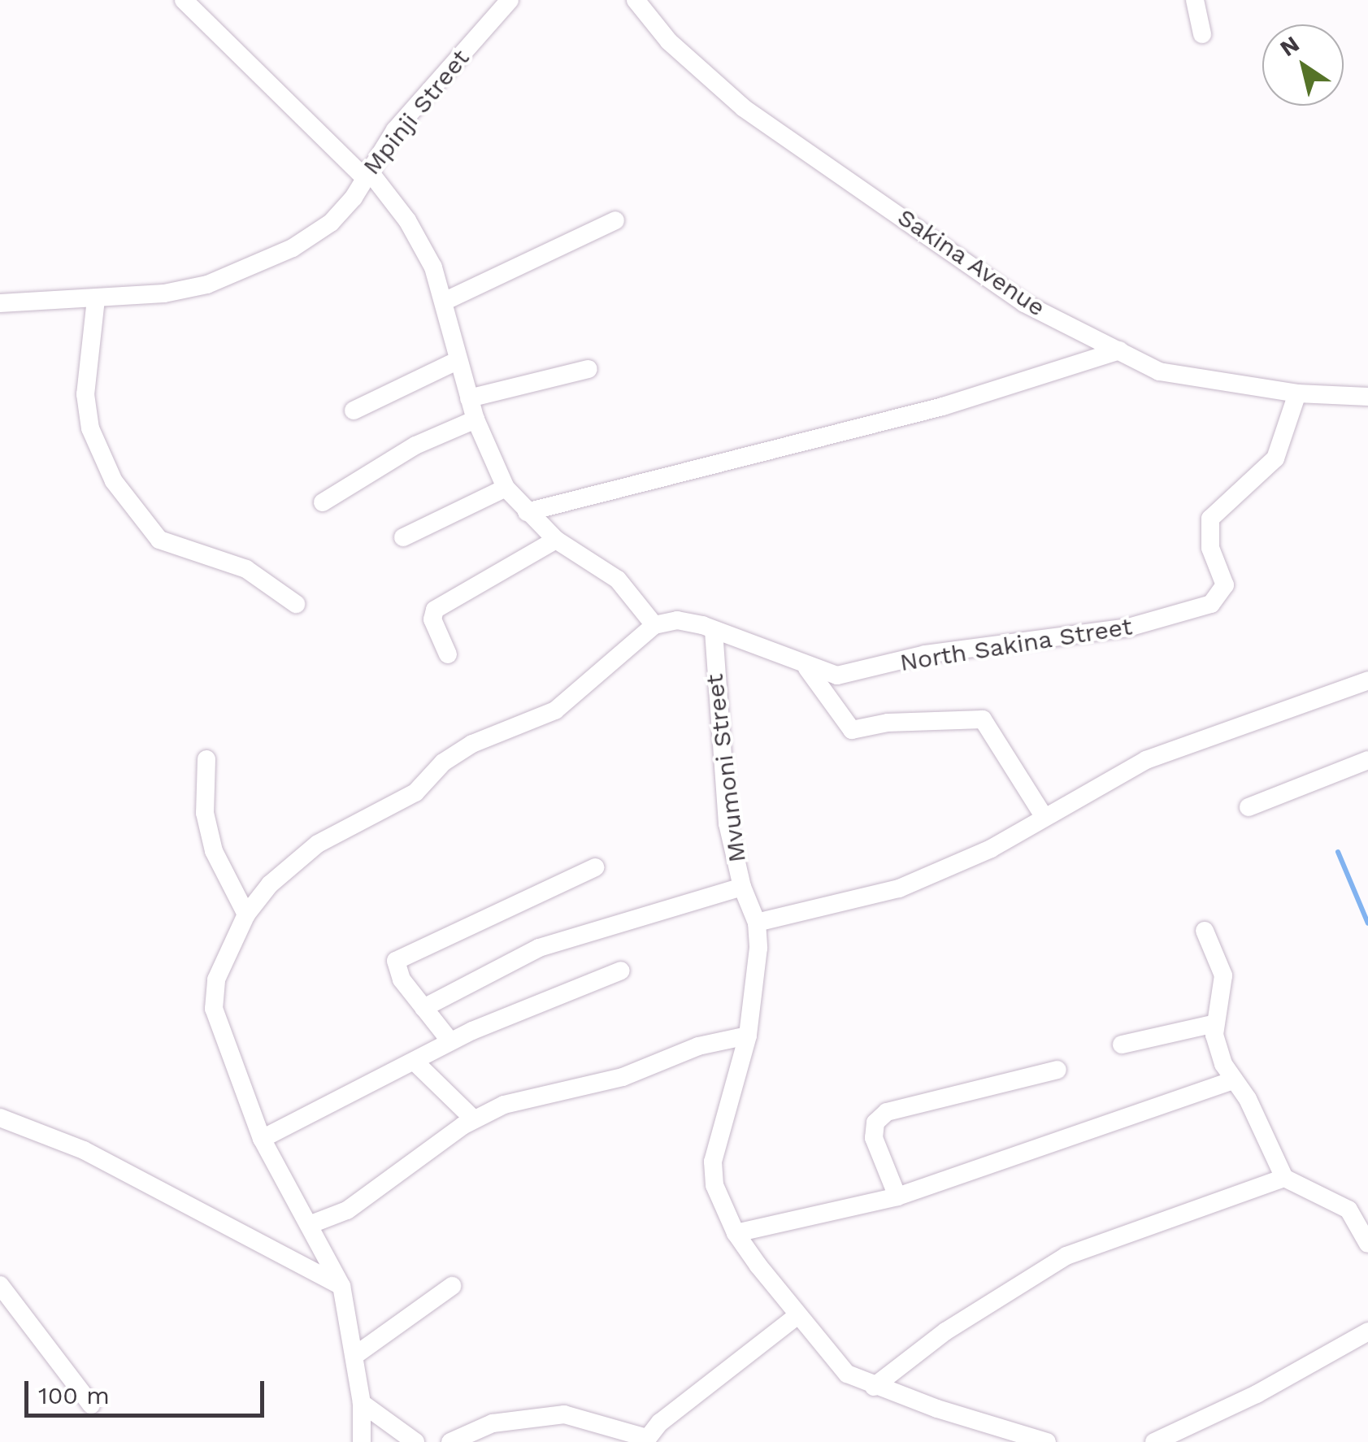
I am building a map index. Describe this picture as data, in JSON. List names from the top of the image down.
{
  "streets": {
    "street": [
      "Mpinji Street",
      "Sakina Avenue",
      "North Sakina Street",
      "Mvumoni Street"
    ]
  },
  "crossings": [
    ["Sakina Avenue", "North Sakina Street"],
    ["North Sakina Street", "Mvumoni Street"]
  ],
  "scale_bar": "100 m",
  "north": "top left"
}
